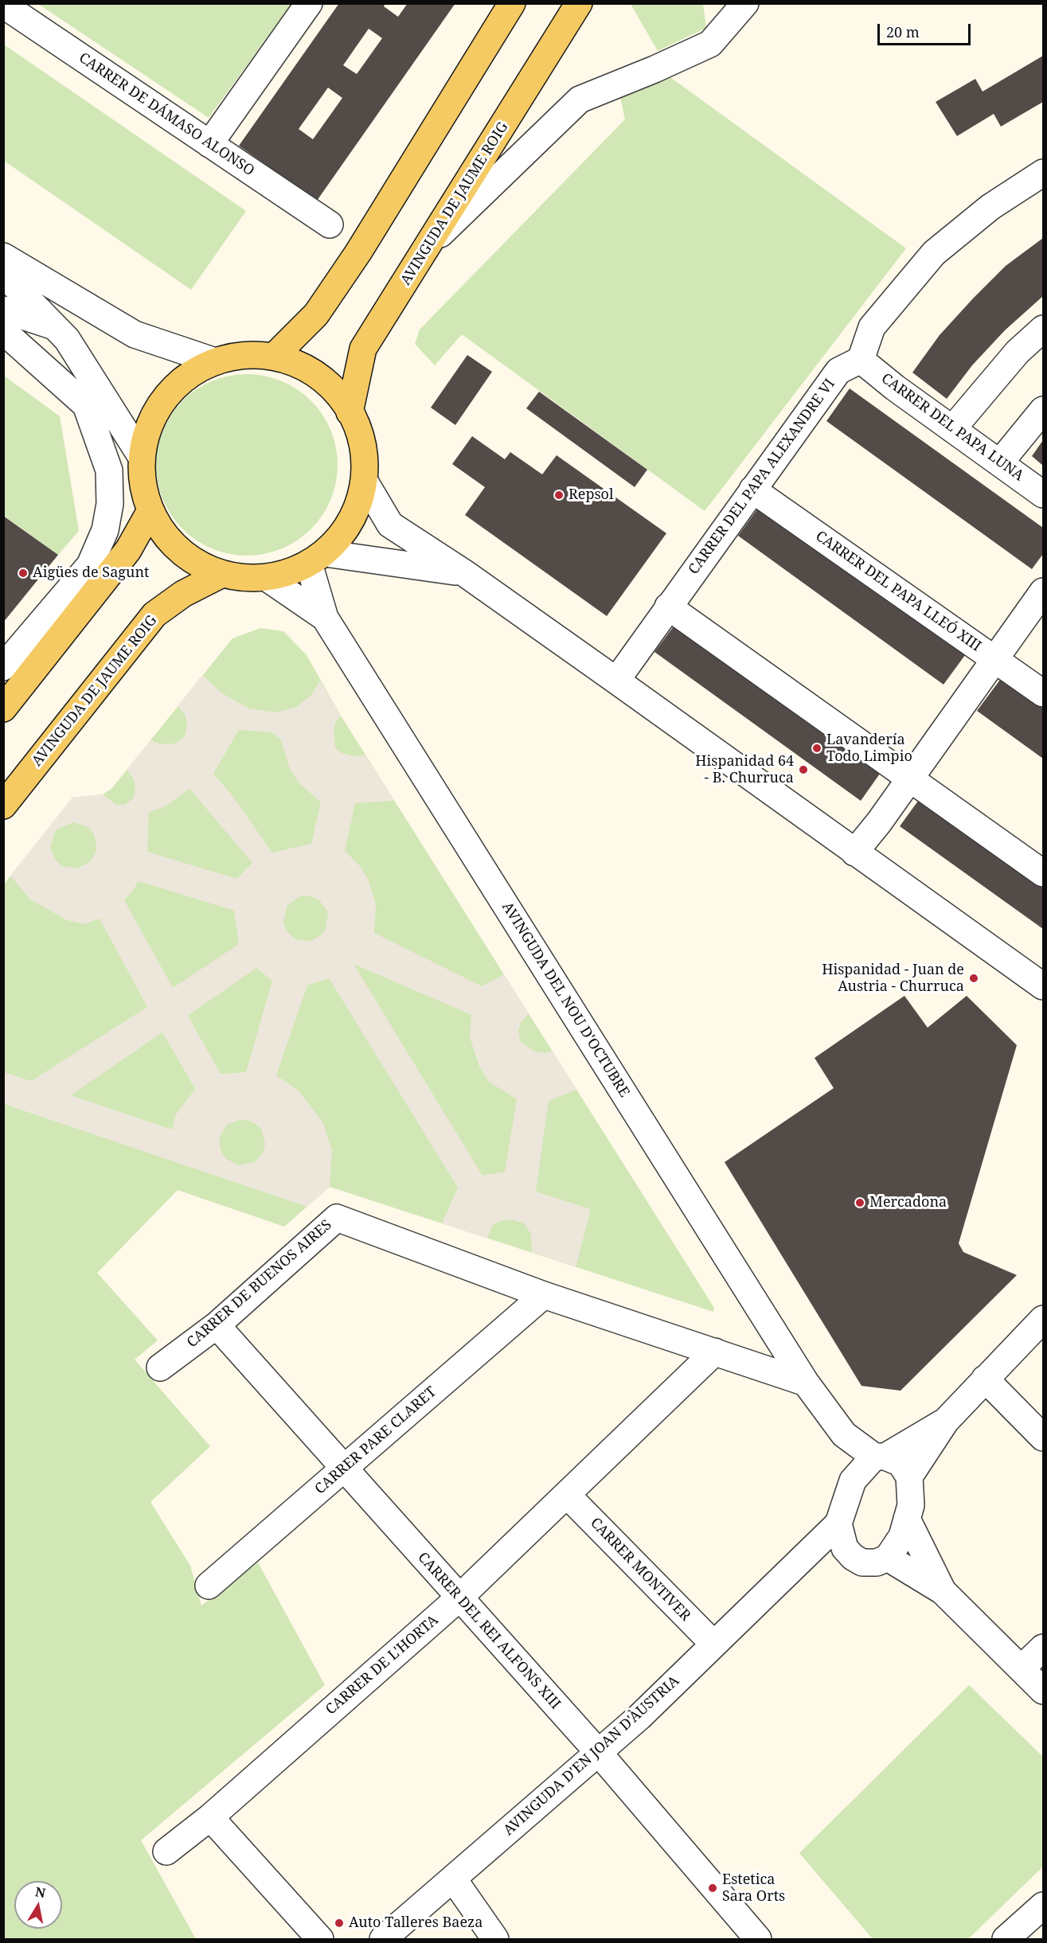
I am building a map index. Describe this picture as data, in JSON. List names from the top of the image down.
{
  "streets": {
    "main road": ["AVINGUDA DE JAUME ROIG"],
    "street": [
      "CARRER DE DÁMASO ALONSO",
      "CARRER DEL PAPA LUNA",
      "CARRER DEL PAPA ALEXANDRE VI",
      "CARRER DEL PAPA LLEÓ XIII",
      "AVINGUDA DEL NOU D'OCTUBRE",
      "CARRER DE BUENOS AIRES",
      "CARRER PARE CLARET",
      "CARRER MONTIVER",
      "CARRER DEL REI ALFONS XIII",
      "CARRER DE L'HORTA",
      "AVINGUDA D'EN JOAN D'ÀUSTRIA"
    ]
  },
  "crossings": [
    ["CARRER DEL PAPA LUNA", "CARRER DEL PAPA ALEXANDRE VI"],
    ["CARRER DEL PAPA ALEXANDRE VI", "CARRER DEL PAPA LLEÓ XIII"],
    ["AVINGUDA DEL NOU D'OCTUBRE", "AVINGUDA D'EN JOAN D'ÀUSTRIA"],
    ["CARRER DE BUENOS AIRES", "CARRER PARE CLARET"],
    ["CARRER DE BUENOS AIRES", "CARRER DEL REI ALFONS XIII"],
    ["CARRER PARE CLARET", "CARRER DEL REI ALFONS XIII"],
    ["CARRER MONTIVER", "CARRER DE L'HORTA"],
    ["CARRER MONTIVER", "AVINGUDA D'EN JOAN D'ÀUSTRIA"],
    ["CARRER DEL REI ALFONS XIII", "CARRER DE L'HORTA"],
    ["CARRER DEL REI ALFONS XIII", "AVINGUDA D'EN JOAN D'ÀUSTRIA"]
  ],
  "places": [
    "Repsol",
    "Aigües de Sagunt",
    "Lavandería Todo Limpio",
    "Hispanidad 64 - B. Churruca",
    "Hispanidad - Juan de Austria - Churruca",
    "Mercadona",
    "Estetica Sara Orts",
    "Auto Talleres Baeza"
  ],
  "scale_bar": "20 m",
  "north": "top"
}
